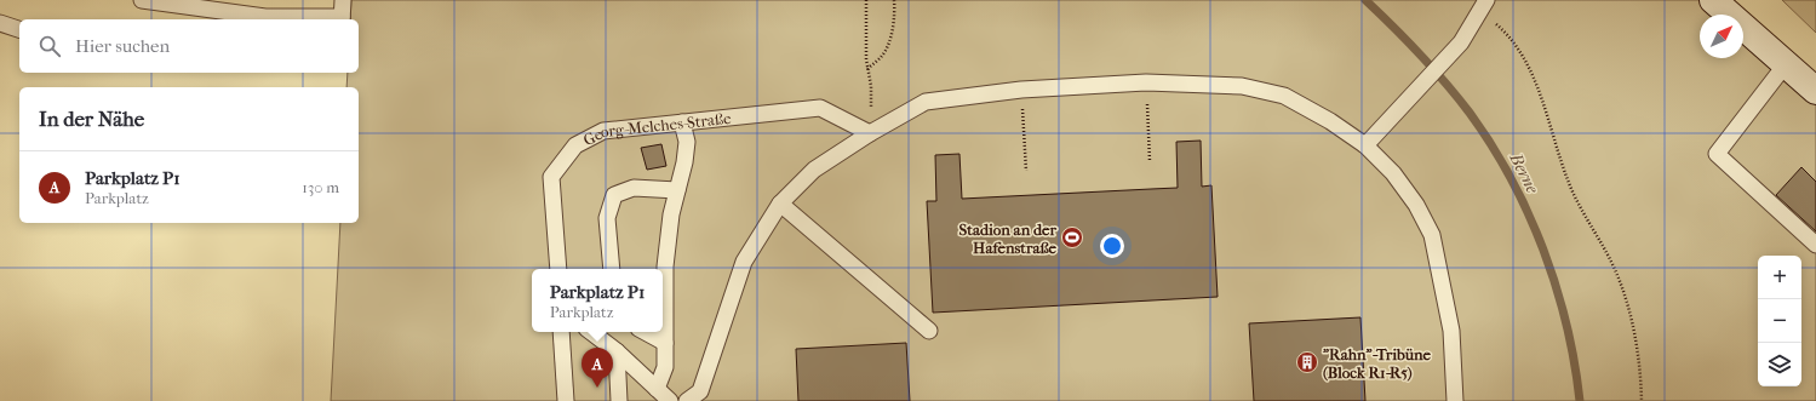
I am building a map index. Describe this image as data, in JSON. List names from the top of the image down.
{
  "streets": {
    "lane": ["Georg-Melches-Straße"]
  },
  "water": ["Berne"],
  "places": {
    "sports": ["Stadion an der Hafenstraße"],
    "building": ["\"Rahn\"-Tribüne (Block R1-R5)"]
  },
  "north": "top right",
  "page": {
    "search": "Hier suchen",
    "heading": "In der Nähe",
    "list": [
      {
        "mark": "A",
        "name": "Parkplatz P1",
        "note": "Parkplatz",
        "value": "130 m"
      }
    ],
    "map_buttons": ["+", "−"],
    "popup": ["Parkplatz P1", "Parkplatz"],
    "pins": "A"
  }
}
